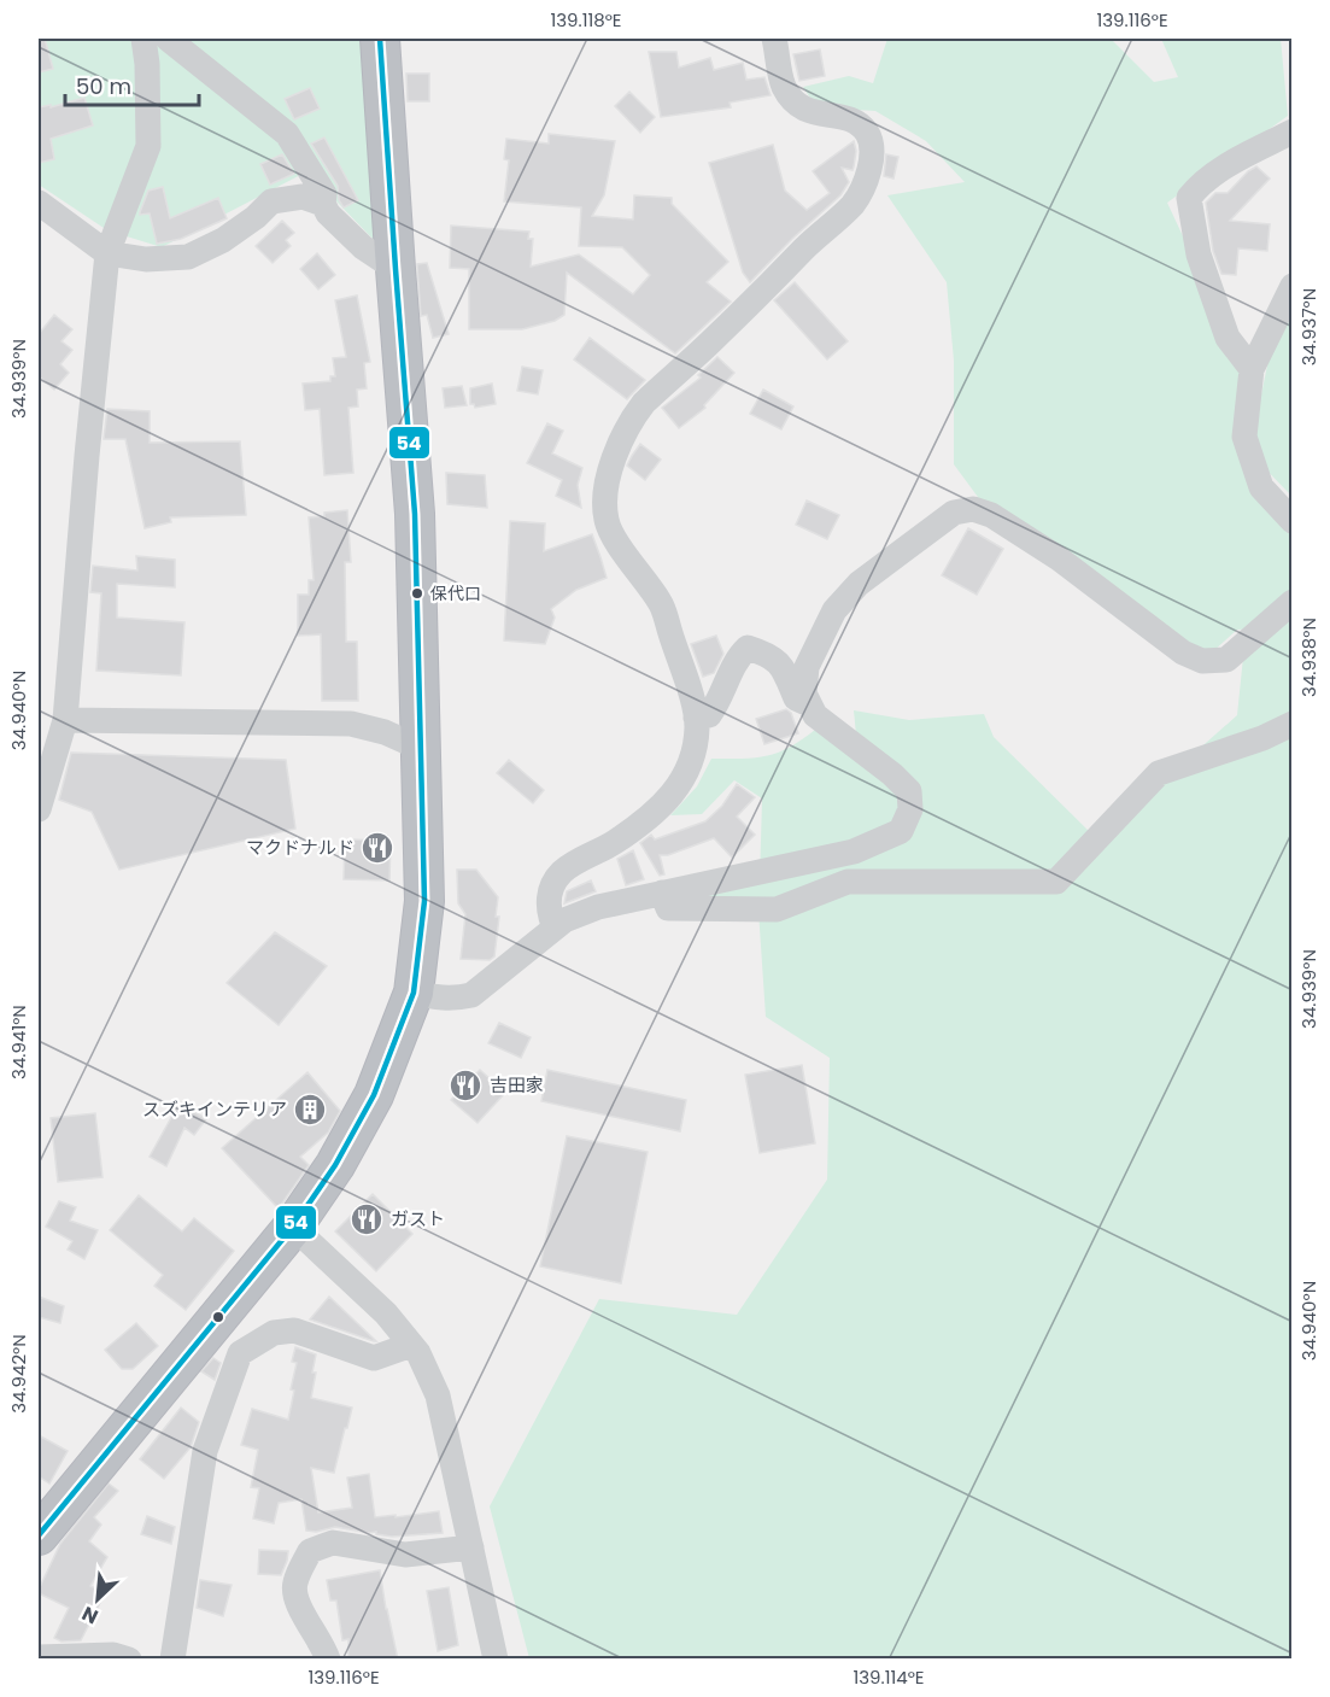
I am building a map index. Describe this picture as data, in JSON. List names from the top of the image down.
{
  "places": {
    "other": ["保代口"],
    "restaurant": ["マクドナルド", "吉田家", "ガスト"],
    "building": ["スズキインテリア"]
  },
  "lines": ["transit line 54"],
  "scale_bar": "50 m",
  "north": "bottom left",
  "coordinates": [
    "139.118°E",
    "139.116°E",
    "34.937°N",
    "34.939°N",
    "34.938°N",
    "34.940°N",
    "34.941°N",
    "34.942°N",
    "139.114°E"
  ]
}
